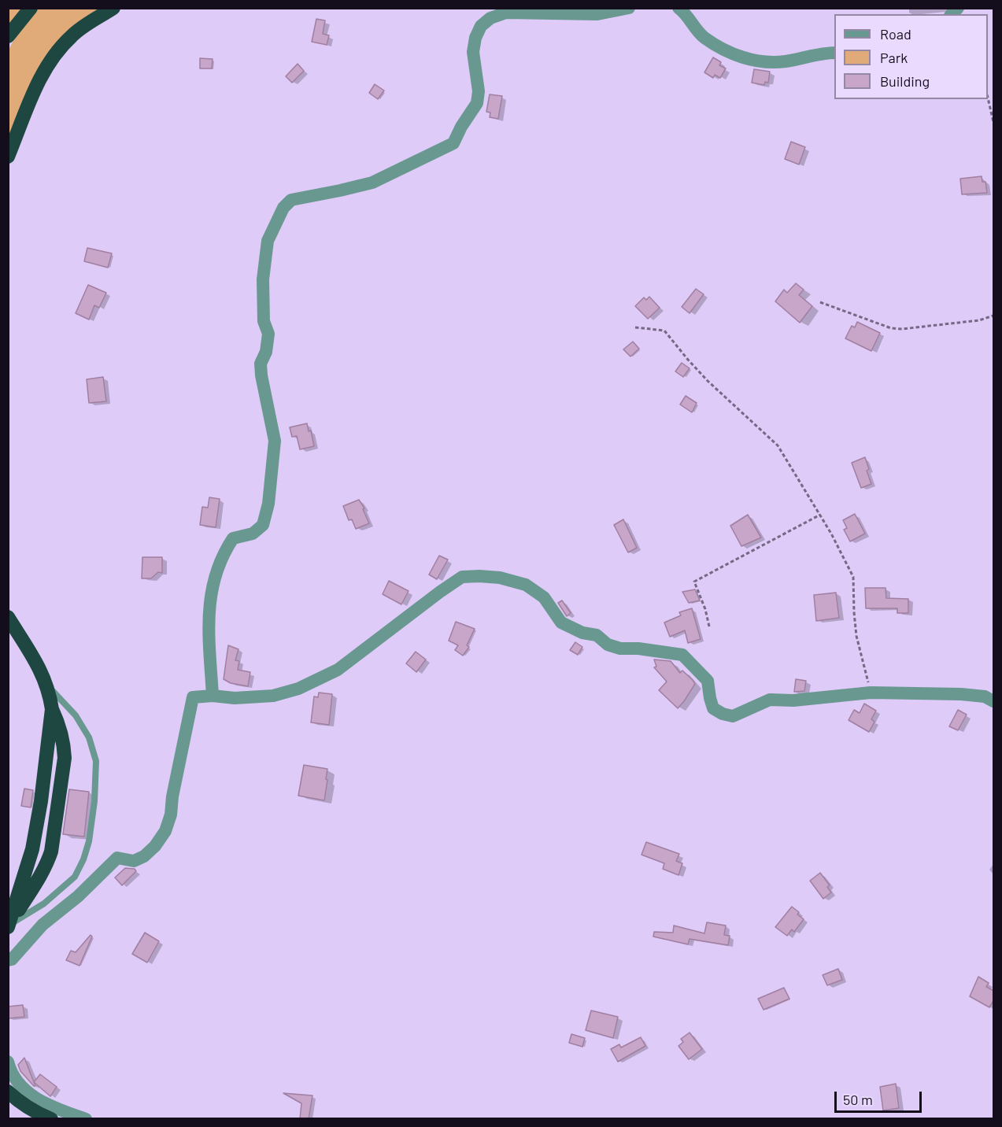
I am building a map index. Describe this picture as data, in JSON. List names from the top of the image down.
{
  "legend": ["Road", "Park", "Building"],
  "scale_bar": "50 m"
}
